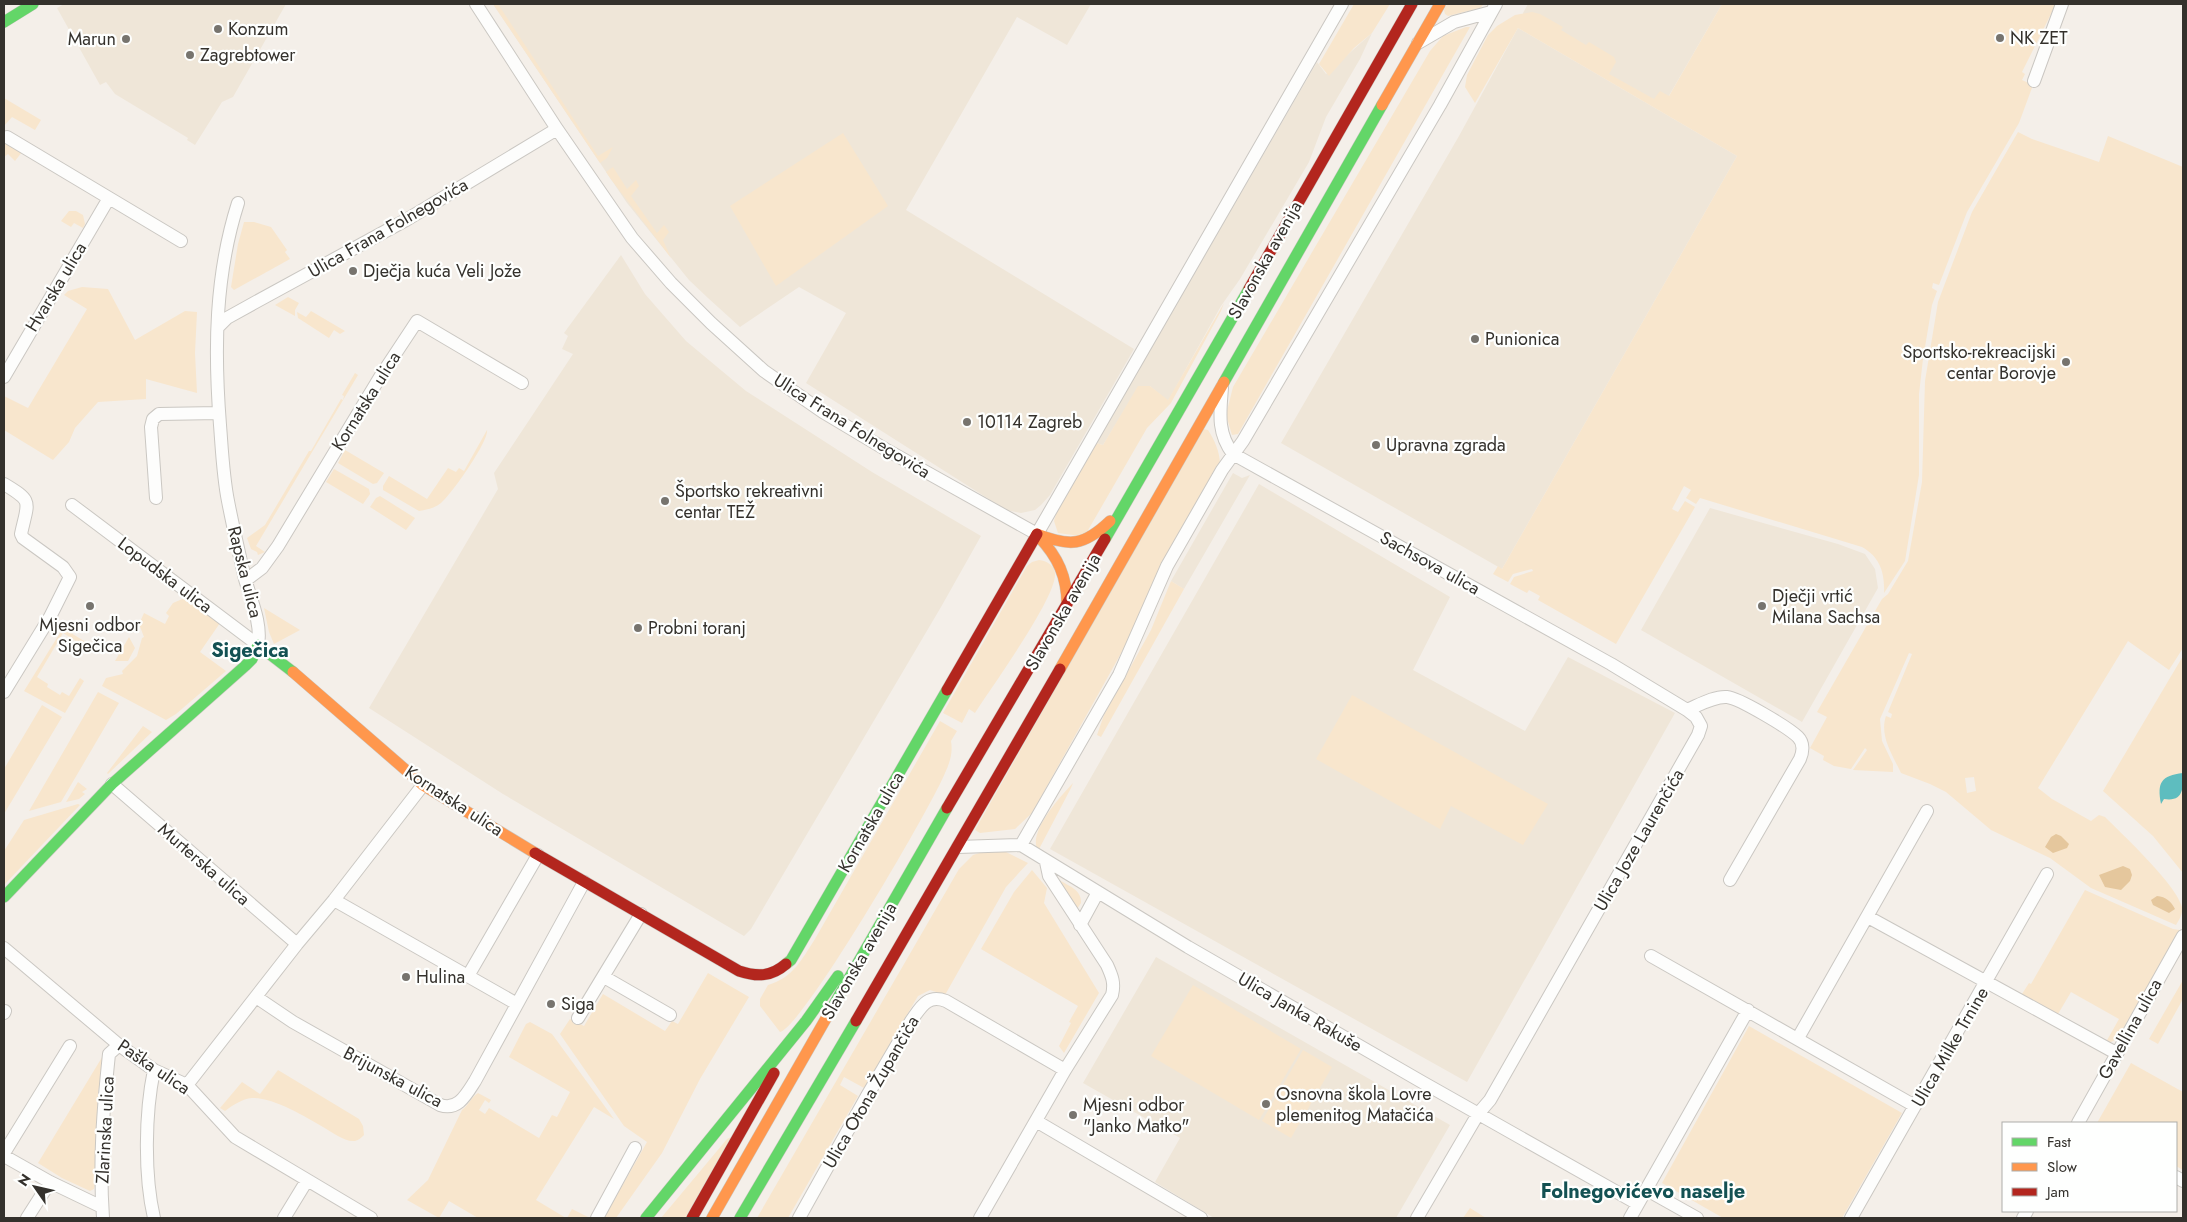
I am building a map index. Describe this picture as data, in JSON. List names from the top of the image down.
{
  "streets": {
    "main road": ["Slavonska avenija", "Kornatska ulica"],
    "street": [
      "Ulica Frana Folnegovića",
      "Hvarska ulica",
      "Sachsova ulica",
      "Rapska ulica",
      "Lopudska ulica",
      "Ulica Joze Laurenčića",
      "Murterska ulica",
      "Ulica Janka Rakuše",
      "Gavellina ulica",
      "Ulica Milke Trnine",
      "Paška ulica",
      "Brijunska ulica",
      "Ulica Otona Župančiča",
      "Zlarinska ulica"
    ]
  },
  "crossings": [
    ["Ulica Frana Folnegovića", "Kornatska ulica"],
    ["Ulica Frana Folnegovića", "Rapska ulica"],
    ["Kornatska ulica", "Rapska ulica"],
    ["Kornatska ulica", "Lopudska ulica"],
    ["Sachsova ulica", "Ulica Joze Laurenčića"],
    ["Rapska ulica", "Lopudska ulica"],
    ["Ulica Joze Laurenčića", "Ulica Janka Rakuše"],
    ["Paška ulica", "Zlarinska ulica"]
  ],
  "districts": ["Sigečica", "Folnegovićevo naselje"],
  "places": [
    "Konzum",
    "NK ZET",
    "Marun",
    "Zagrebtower",
    "Dječja kuća Veli Jože",
    "Punionica",
    "Sportsko-rekreacijski centar Borovje",
    "10114 Zagreb",
    "Upravna zgrada",
    "Športsko rekreativni centar TEŽ",
    "Mjesni odbor Sigečica",
    "Dječji vrtić Milana Sachsa",
    "Probni toranj",
    "Hulina",
    "Siga",
    "Osnovna škola Lovre plemenitog Matačića",
    "Mjesni odbor \"Janko Matko\""
  ],
  "legend": ["Fast", "Slow", "Jam"],
  "north": "top left"
}
